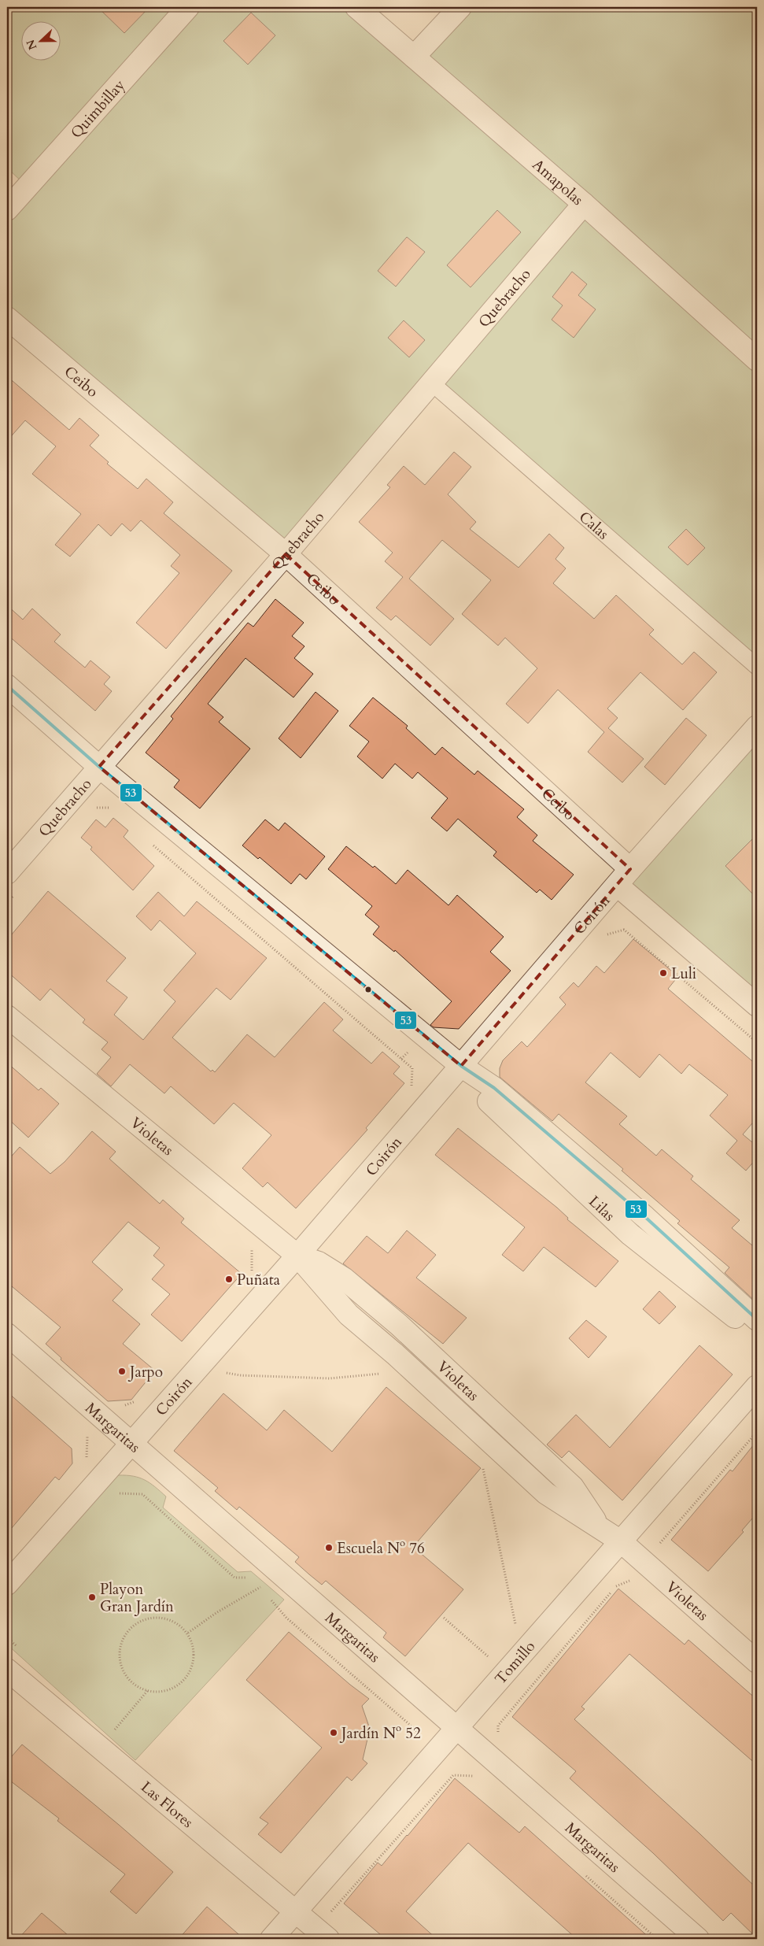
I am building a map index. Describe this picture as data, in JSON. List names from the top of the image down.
{
  "streets": {
    "street": [
      "Quimbillay",
      "Amapolas",
      "Quebracho",
      "Ceibo",
      "Coirón",
      "Violetas",
      "Lilas",
      "Margaritas",
      "Tomillo",
      "Las Flores"
    ],
    "lane": ["Calas"]
  },
  "crossings": [
    ["Amapolas", "Quebracho"],
    ["Quebracho", "Ceibo"],
    ["Quebracho", "Calas"],
    ["Quebracho", "Lilas"],
    ["Ceibo", "Coirón"],
    ["Coirón", "Violetas"],
    ["Coirón", "Lilas"],
    ["Coirón", "Margaritas"],
    ["Violetas", "Tomillo"],
    ["Margaritas", "Tomillo"],
    ["Tomillo", "Las Flores"]
  ],
  "places": [
    "Luli",
    "Puñata",
    "Jarpo",
    "Escuela Nº 76",
    "Playon Gran Jardín",
    "Jardín Nº 52"
  ],
  "lines": ["transit line 53"],
  "north": "left"
}
